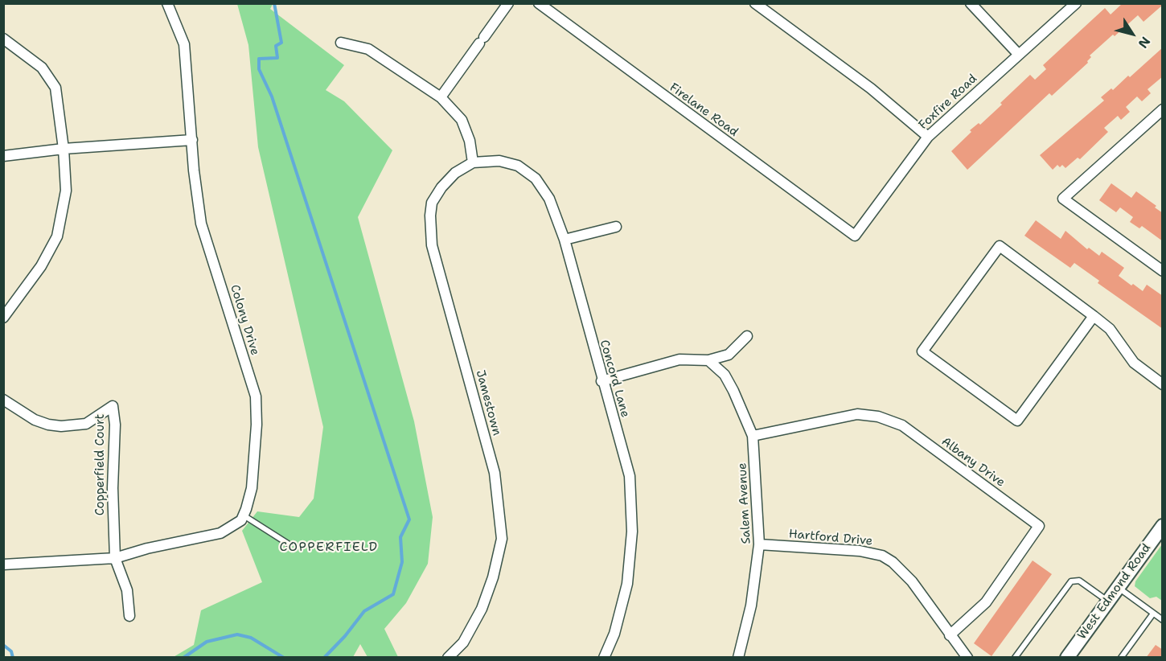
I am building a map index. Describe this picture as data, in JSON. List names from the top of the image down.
{
  "streets": {
    "main road": ["West Edmond Road"],
    "street": [
      "Foxfire Road",
      "Firelane Road",
      "Colony Drive",
      "Concord Lane",
      "Jamestown",
      "Albany Drive",
      "Copperfield Court",
      "Salem Avenue",
      "Hartford Drive"
    ]
  },
  "crossings": [
    ["Foxfire Road", "Firelane Road"],
    ["Concord Lane", "Jamestown"],
    ["Albany Drive", "Salem Avenue"],
    ["Albany Drive", "Hartford Drive"],
    ["Salem Avenue", "Hartford Drive"]
  ],
  "districts": ["COPPERFIELD"],
  "north": "bottom right"
}
